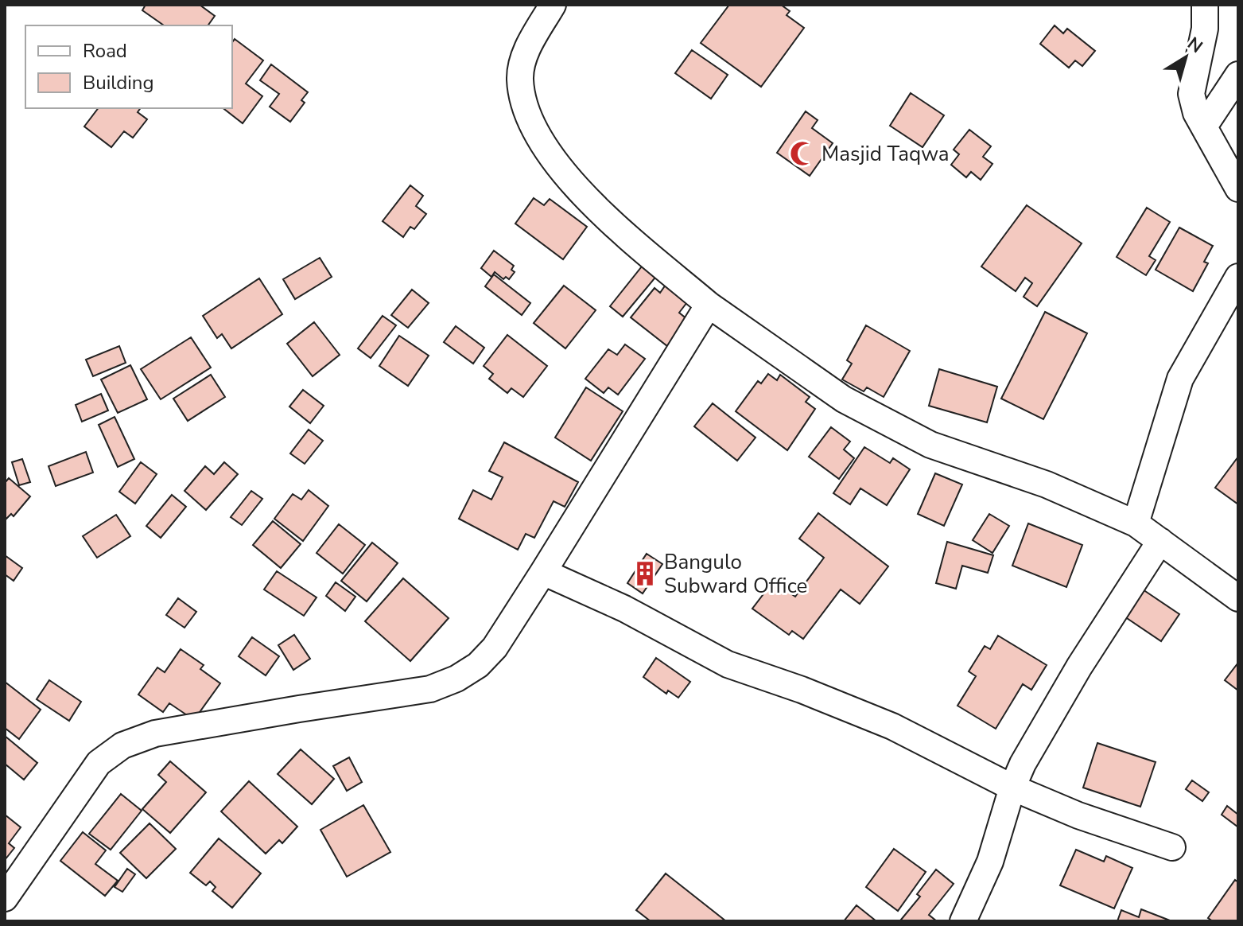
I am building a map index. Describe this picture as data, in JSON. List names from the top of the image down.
{
  "places": {
    "mosque": ["Masjid Taqwa"],
    "building": ["Bangulo Subward Office"]
  },
  "legend": ["Road", "Building"],
  "north": "top right"
}
